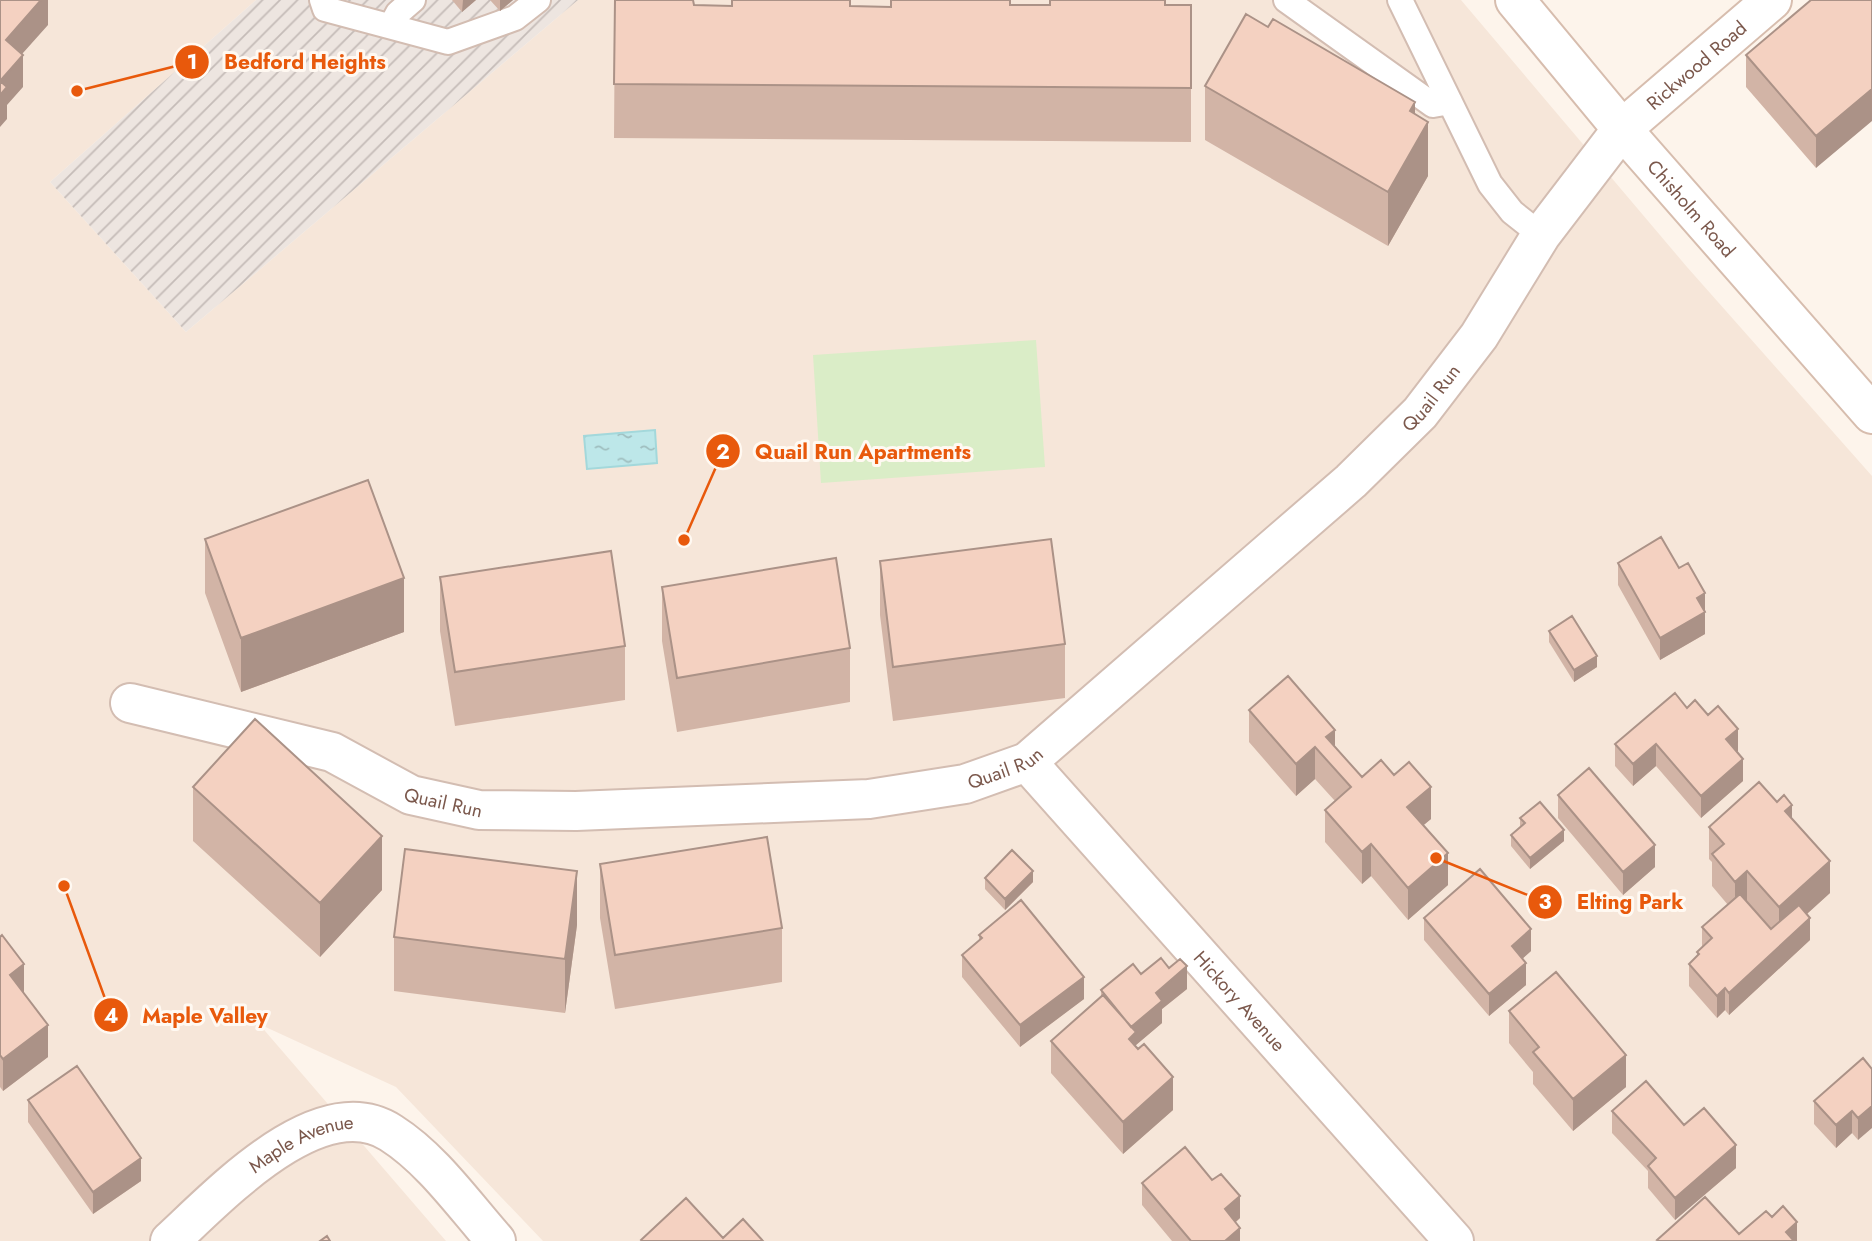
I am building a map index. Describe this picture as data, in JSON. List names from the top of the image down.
{
  "streets": {
    "street": [
      "Rickwood Road",
      "Chisholm Road",
      "Quail Run",
      "Hickory Avenue",
      "Maple Avenue"
    ]
  },
  "crossings": [
    ["Rickwood Road", "Chisholm Road"],
    ["Rickwood Road", "Quail Run"],
    ["Chisholm Road", "Quail Run"],
    ["Quail Run", "Hickory Avenue"]
  ],
  "places": [
    "Bedford Heights",
    "Quail Run Apartments",
    "Elting Park",
    "Maple Valley"
  ]
}
